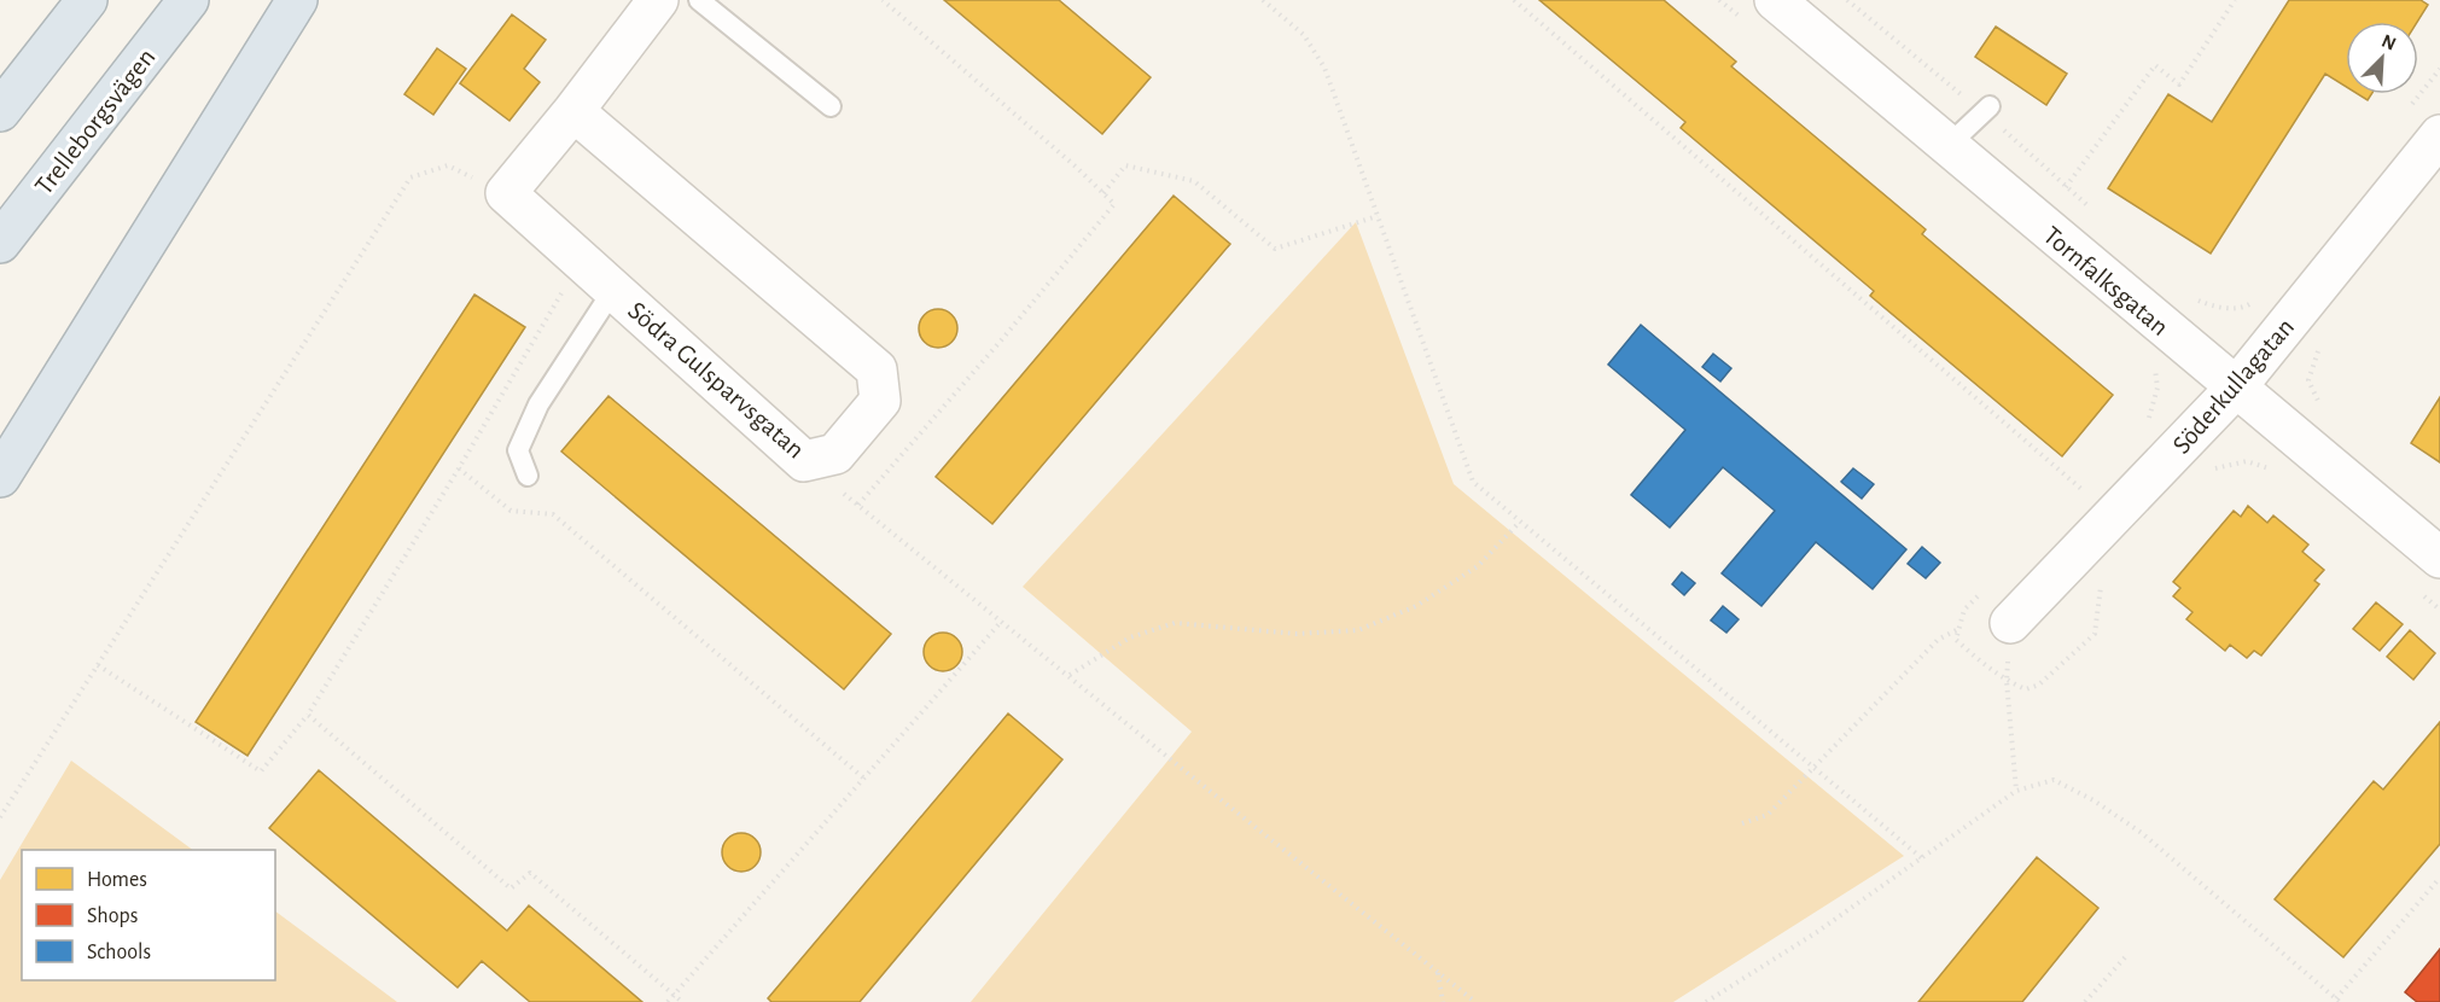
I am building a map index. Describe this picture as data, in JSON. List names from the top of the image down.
{
  "streets": {
    "highway": ["Trelleborgsvägen"],
    "street": ["Tornfalksgatan", "Södra Gulsparvsgatan", "Söderkullagatan"]
  },
  "crossings": [
    ["Tornfalksgatan", "Söderkullagatan"]
  ],
  "legend": ["Homes", "Shops", "Schools"],
  "north": "top right"
}
